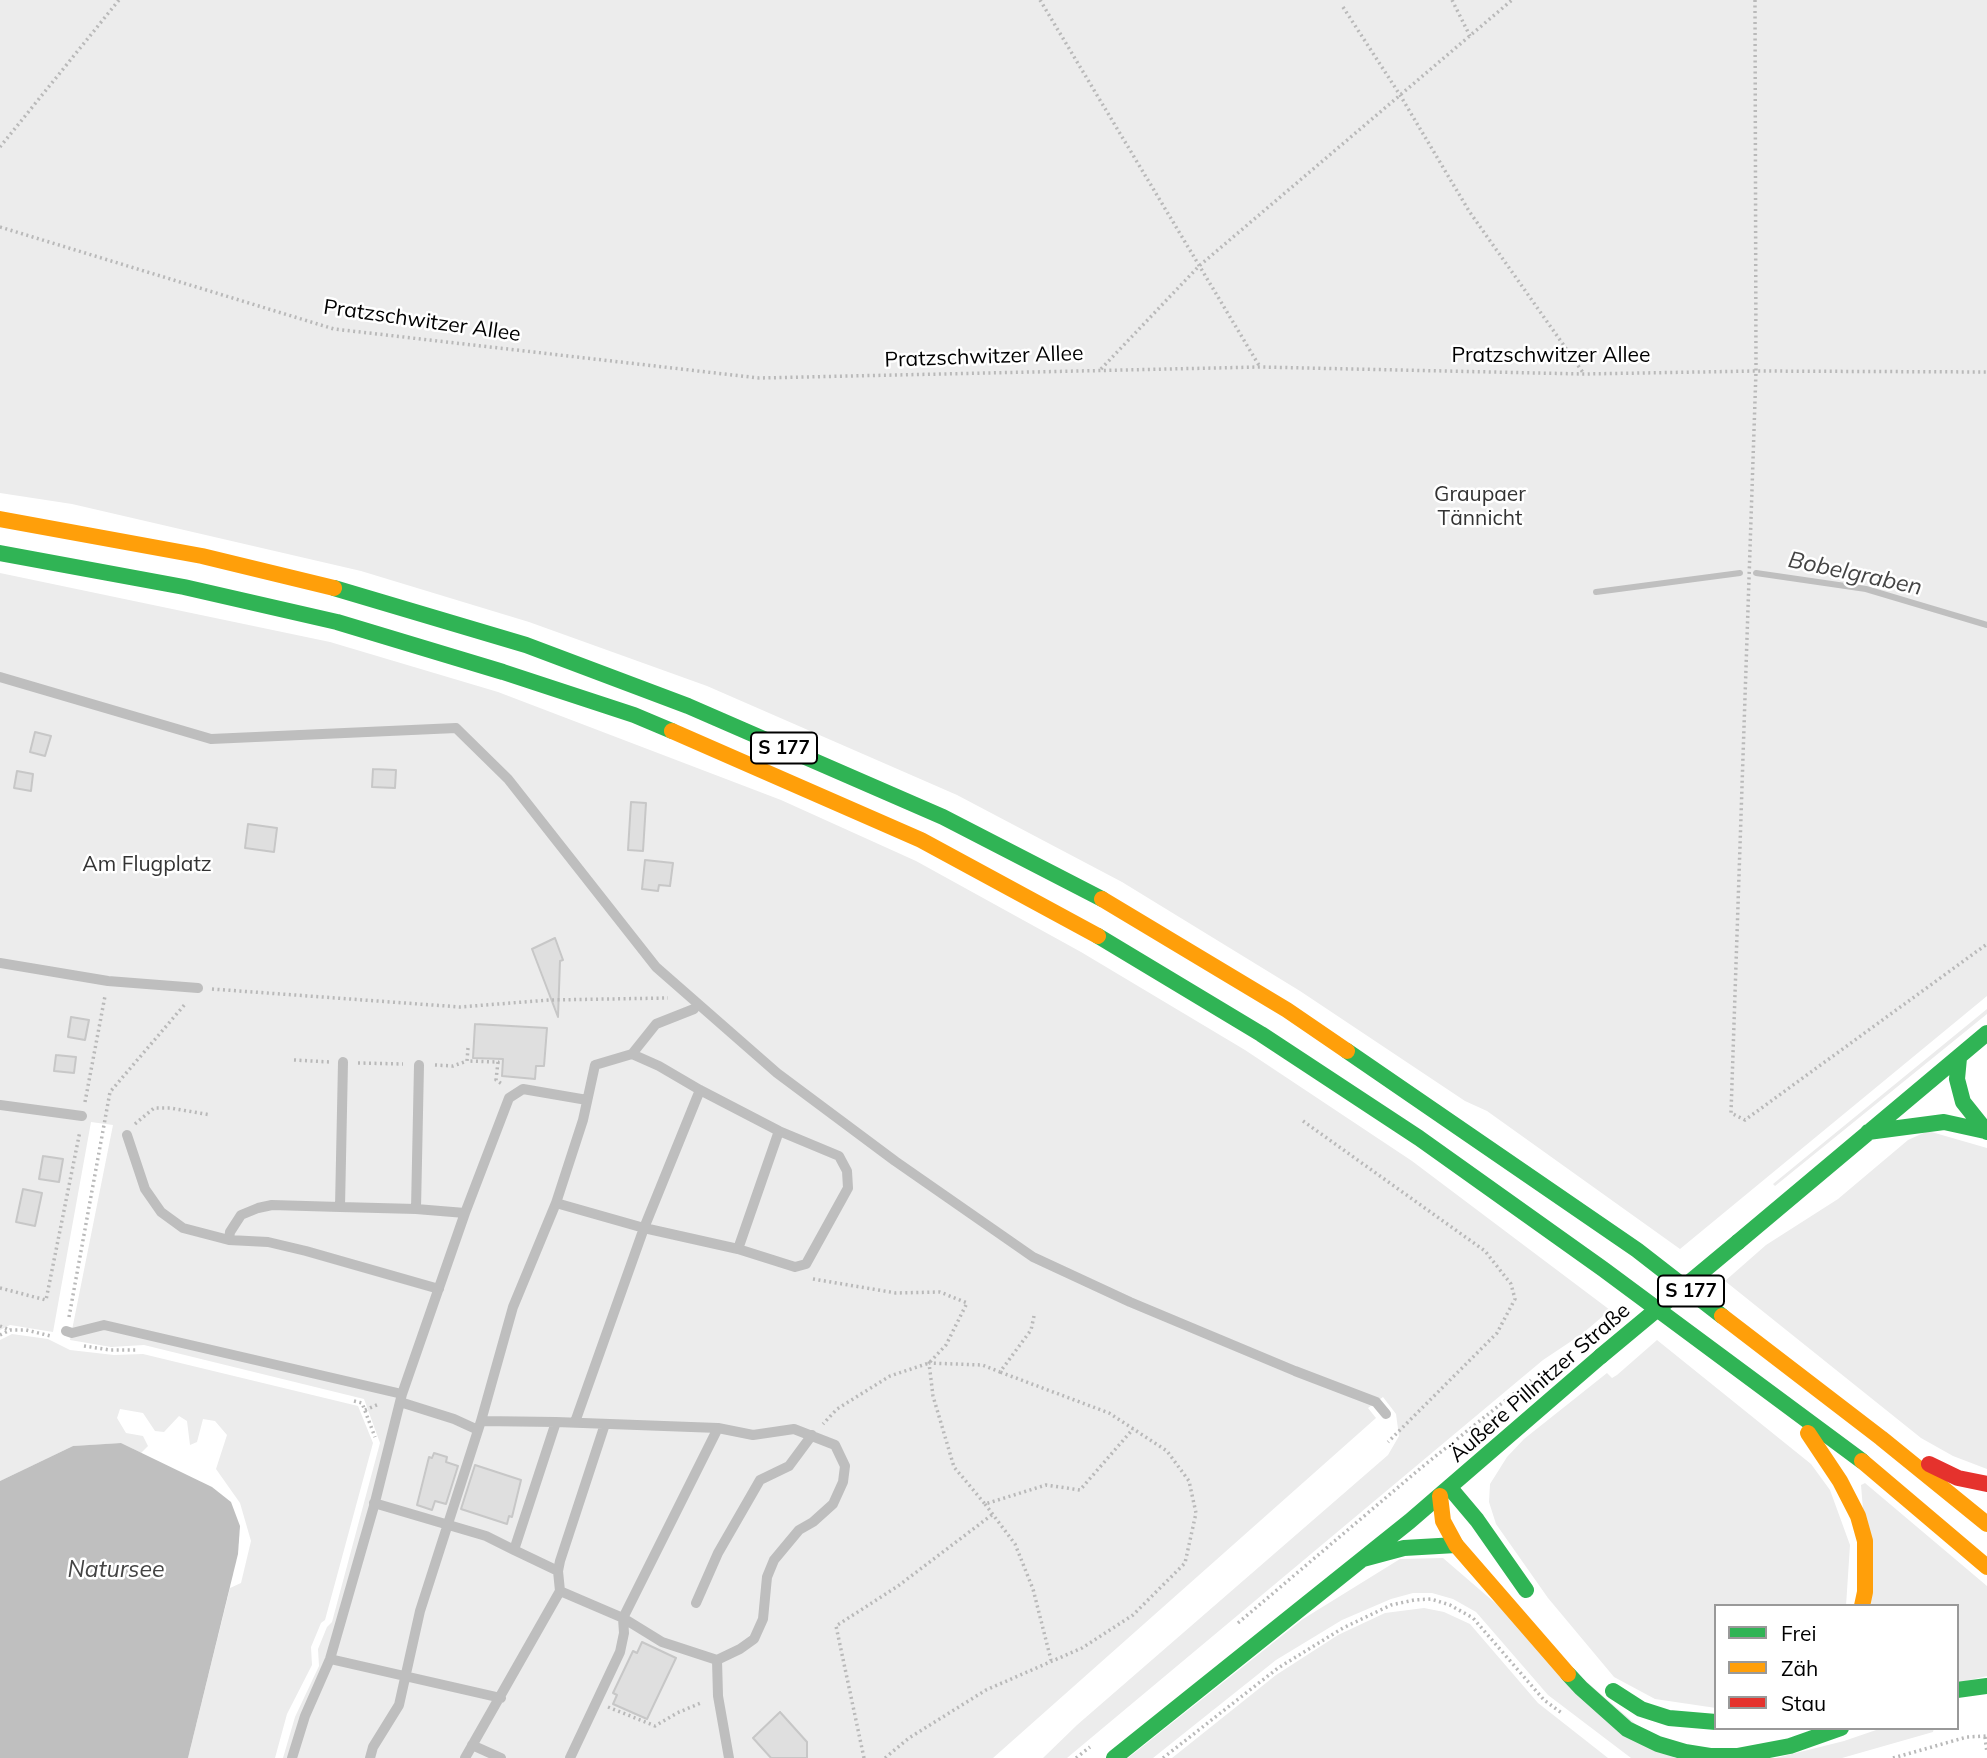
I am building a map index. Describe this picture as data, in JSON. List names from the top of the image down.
{
  "streets": {
    "main road": ["S 177", "Äußere Pillnitzer Straße"],
    "path": ["Pratzschwitzer Allee"]
  },
  "water": ["Bobelgraben", "Natursee"],
  "parks": ["Graupaer Tännicht", "Am Flugplatz"],
  "legend": ["Frei", "Zäh", "Stau"]
}
